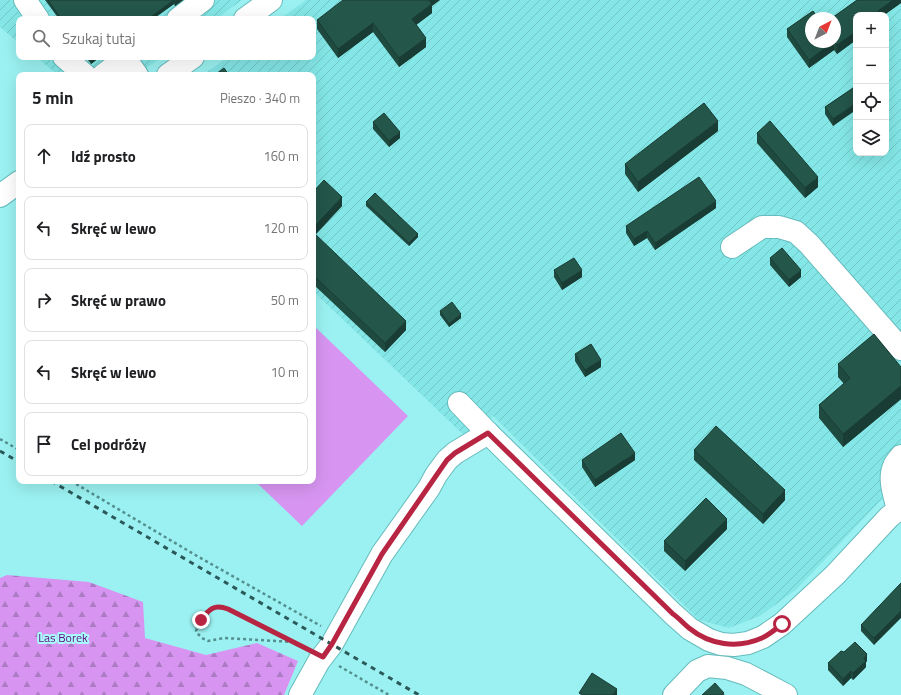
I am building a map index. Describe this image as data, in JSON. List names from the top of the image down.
{
  "parks": ["Las Borek"],
  "north": "top right",
  "page": {
    "map_buttons": ["+", "−"],
    "search": "Szukaj tutaj",
    "heading": ["5 min", "Pieszo · 340 m"],
    "list": [
      ["Idź prosto", "160 m"],
      ["Skręć w lewo", "120 m"],
      ["Skręć w prawo", "50 m"],
      ["Skręć w lewo", "10 m"],
      "Cel podróży"
    ]
  }
}
